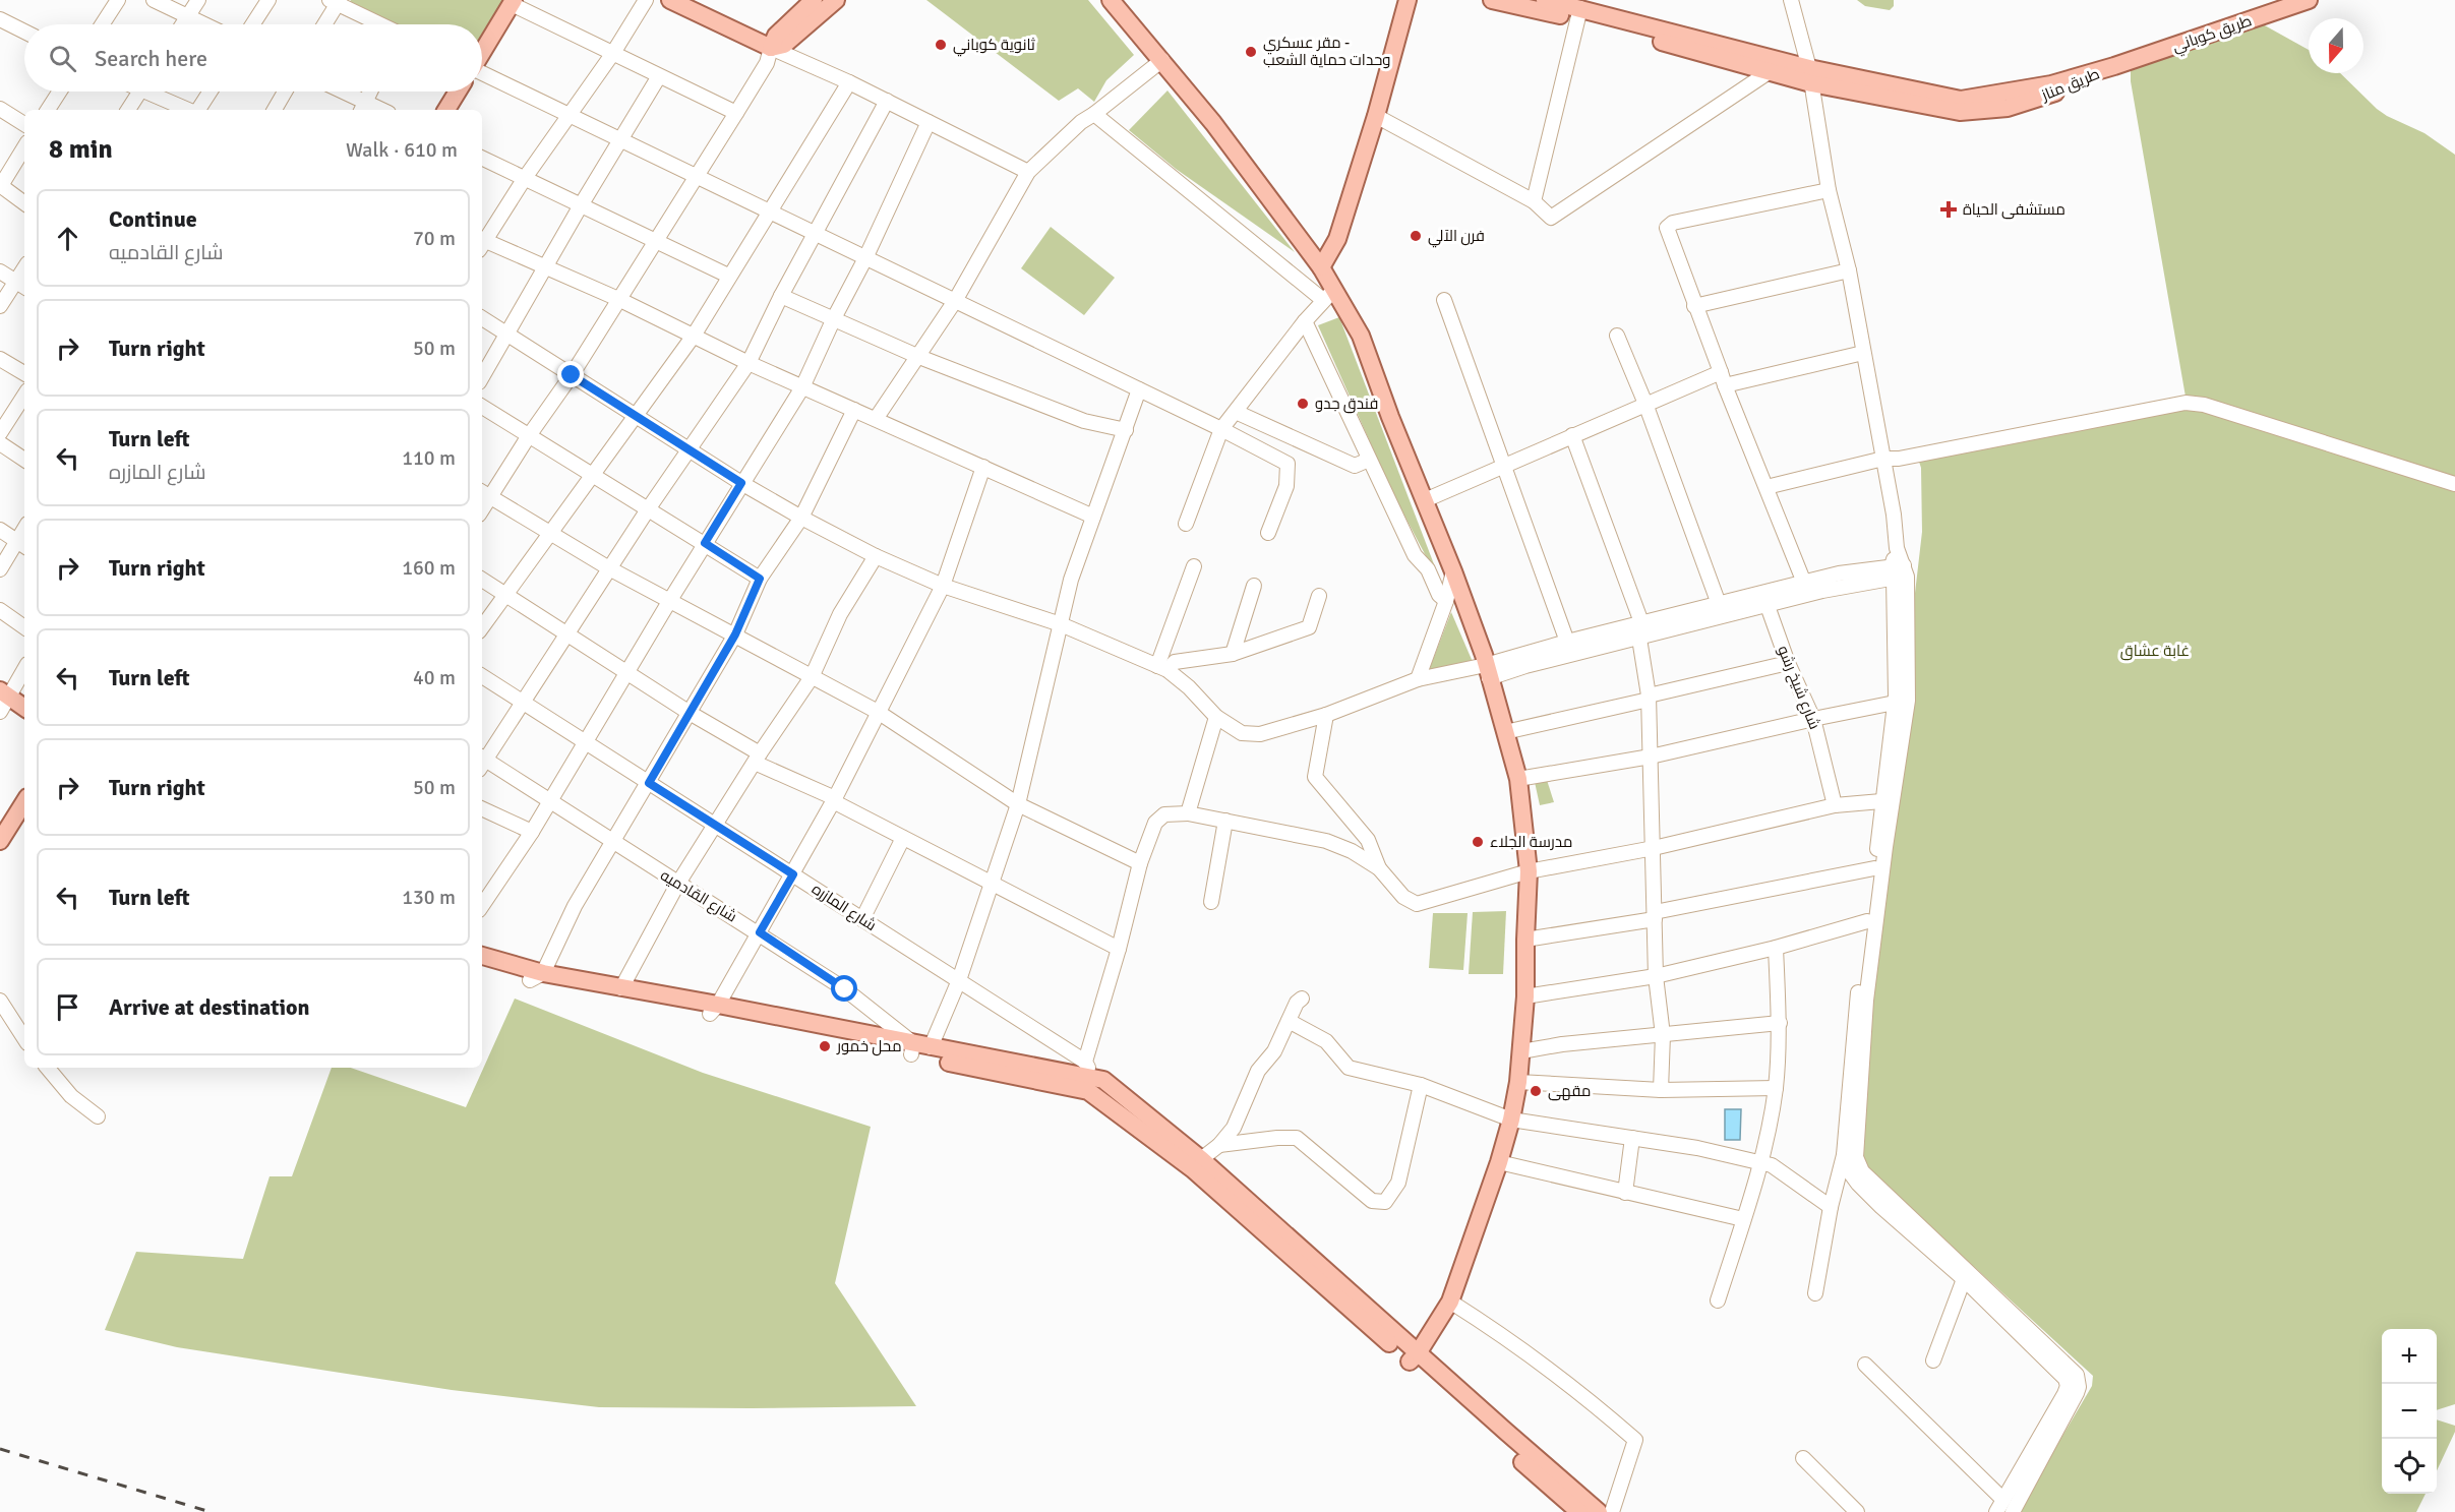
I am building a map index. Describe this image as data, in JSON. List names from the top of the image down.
{
  "streets": {
    "main road": ["طريق كوباني", "طريق مناز"],
    "street": ["شارع شيخ رشو", "شارع القادميه", "شارع المازره"]
  },
  "crossings": [
    ["طريق كوباني", "طريق مناز"]
  ],
  "parks": ["غابة عشاق"],
  "places": {
    "other": [
      "ثانوية كوباني",
      "مقر عسكري - وحدات حماية الشعب",
      "فرن الآلي",
      "فندق جدو",
      "مدرسة الجلاء",
      "محل خمور",
      "مقهى"
    ],
    "health": ["مستشفى الحياة"]
  },
  "north": "bottom",
  "page": {
    "search": "Search here",
    "heading": ["8 min", "Walk · 610 m"],
    "list": [
      ["Continue", "شارع القادميه", "70 m"],
      ["Turn right", "50 m"],
      ["Turn left", "شارع المازره", "110 m"],
      ["Turn right", "160 m"],
      ["Turn left", "40 m"],
      ["Turn right", "50 m"],
      ["Turn left", "130 m"],
      "Arrive at destination"
    ],
    "map_buttons": ["+", "−"]
  }
}
